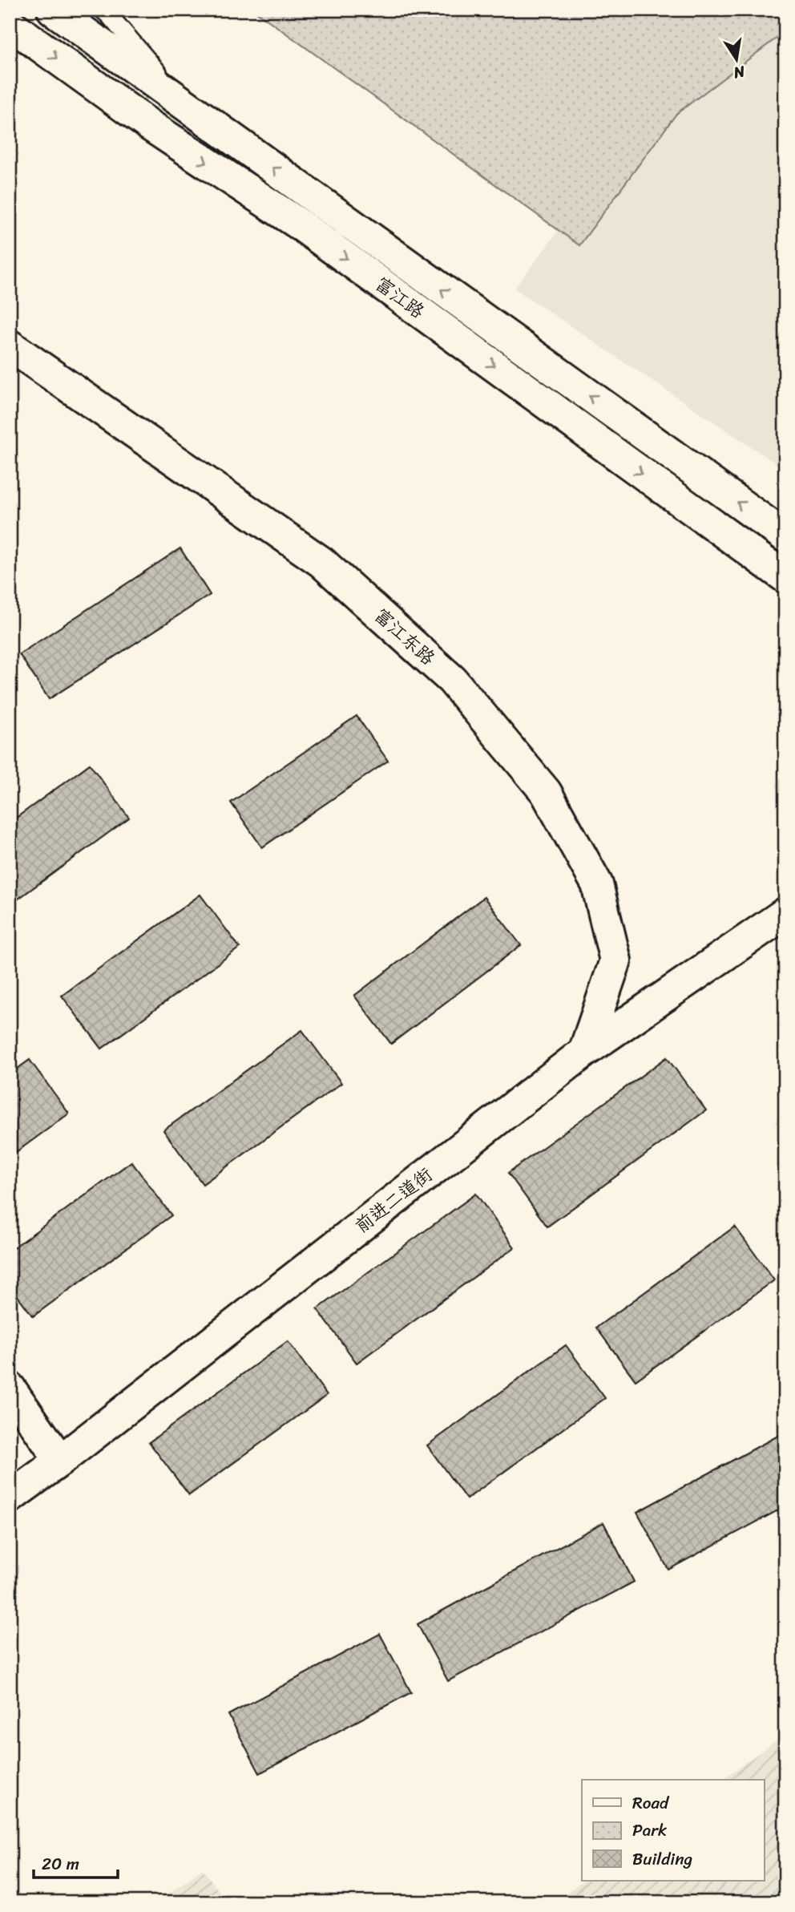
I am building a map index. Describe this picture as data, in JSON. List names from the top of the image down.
{
  "streets": {
    "street": ["富江路", "富江东路", "前进二道街"]
  },
  "crossings": [
    ["富江东路", "前进二道街"]
  ],
  "legend": ["Road", "Park", "Building"],
  "scale_bar": "20 m",
  "north": "bottom"
}
